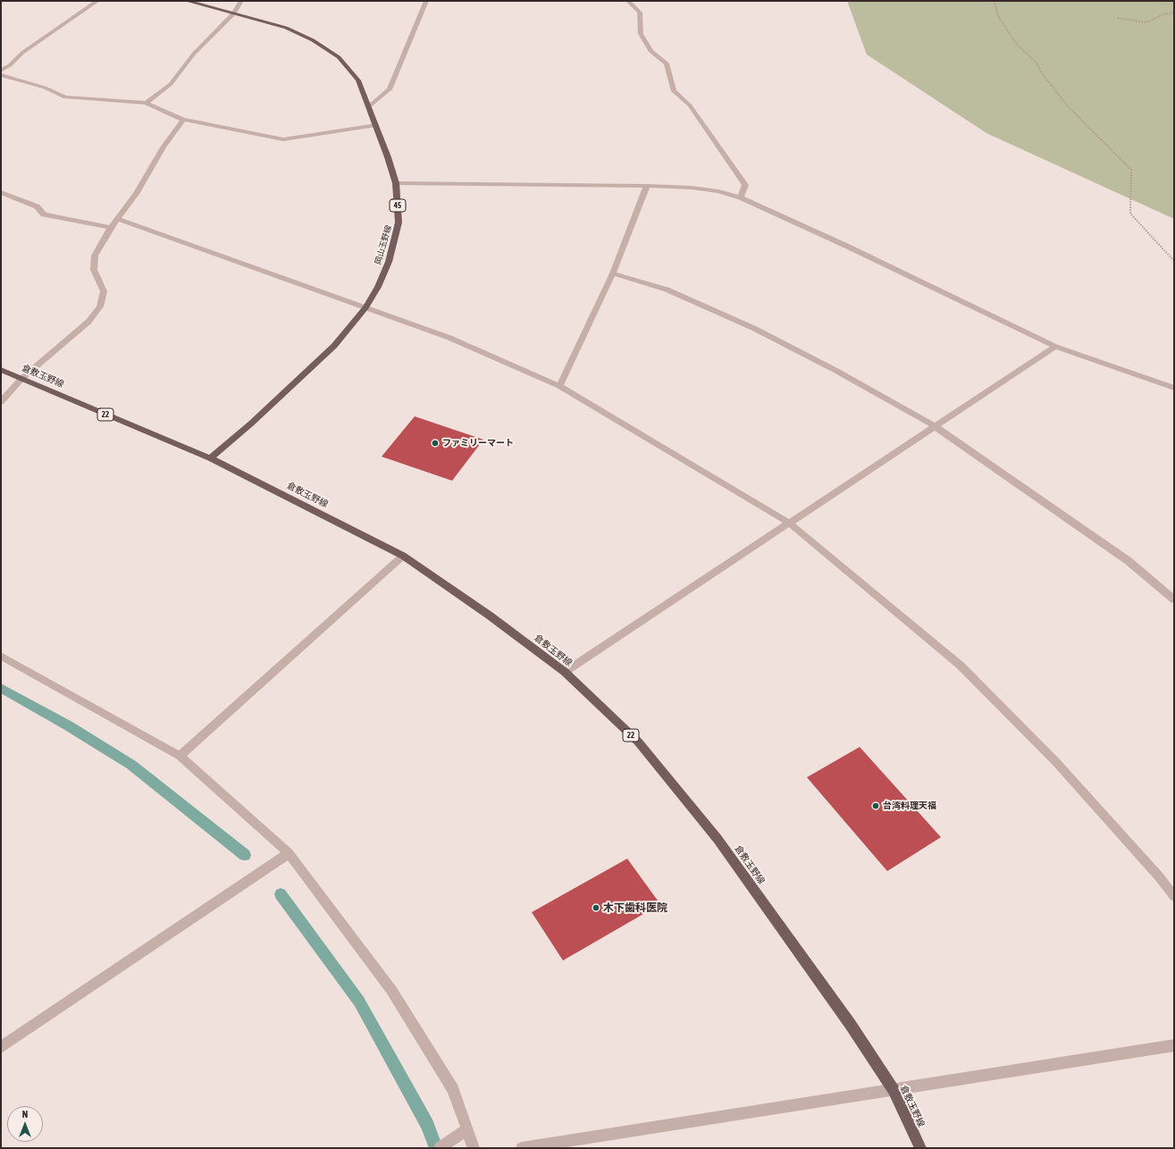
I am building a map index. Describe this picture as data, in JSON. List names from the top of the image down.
{
  "streets": {
    "main road": [
      "45",
      "岡山玉野線",
      "倉敷玉野線",
      "22"
    ]
  },
  "crossings": [
    ["岡山玉野線", "倉敷玉野線"]
  ],
  "places": ["ファミリーマート", "台湾料理天福", "木下歯科医院"],
  "north": "top"
}
